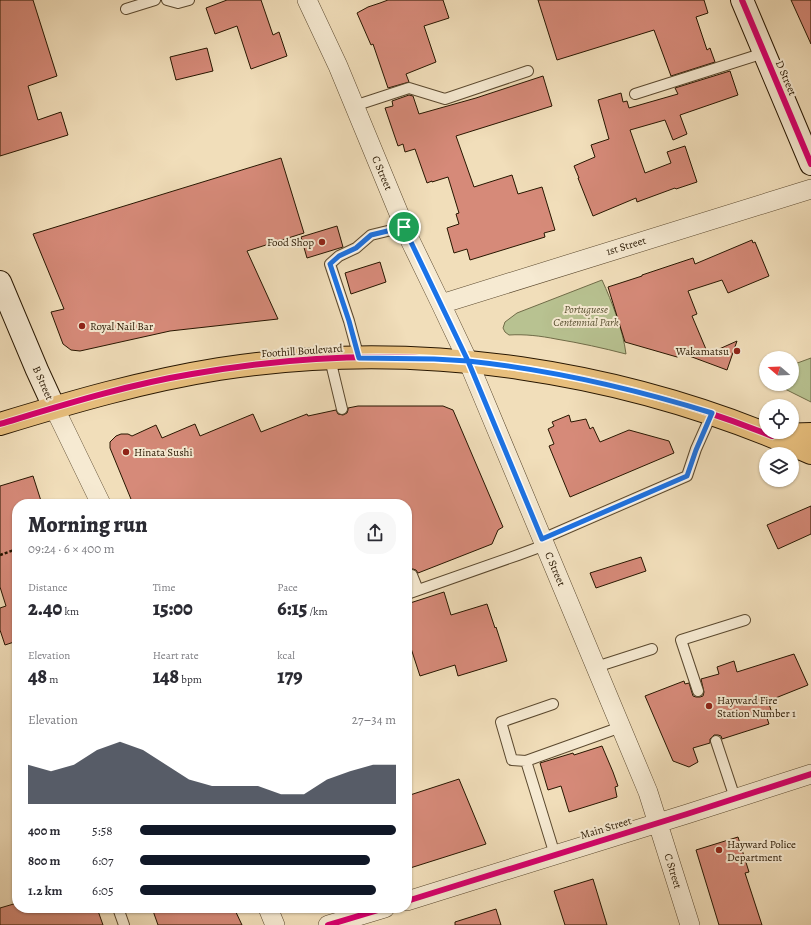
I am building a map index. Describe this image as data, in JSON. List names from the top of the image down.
{
  "streets": {
    "main road": ["D Street", "Foothill Boulevard", "B Street"],
    "street": ["C Street", "1st Street", "Main Street"]
  },
  "crossings": [
    ["C Street", "1st Street"],
    ["C Street", "Foothill Boulevard"],
    ["C Street", "Main Street"],
    ["Foothill Boulevard", "B Street"]
  ],
  "parks": ["Portuguese Centennial Park"],
  "places": [
    "Food Shop",
    "Royal Nail Bar",
    "Wakamatsu",
    "Hinata Sushi",
    "Hayward Fire Station Number 1",
    "Hayward Police Department"
  ],
  "north": "left",
  "page": {
    "heading": ["Morning run", "09:24 · 6 × 400 m"],
    "stats": [
      ["Distance", "2.40 km"],
      ["Time", "15:00"],
      ["Pace", "6:15 /km"],
      ["Elevation", "48 m"],
      ["Heart rate", "148 bpm"],
      ["kcal", "179"]
    ],
    "chart": ["Elevation", "27–34 m"],
    "list": [
      {
        "name": "400 m",
        "note": "5:58"
      },
      {
        "name": "800 m",
        "note": "6:07"
      },
      {
        "name": "1.2 km",
        "note": "6:05"
      }
    ]
  }
}
